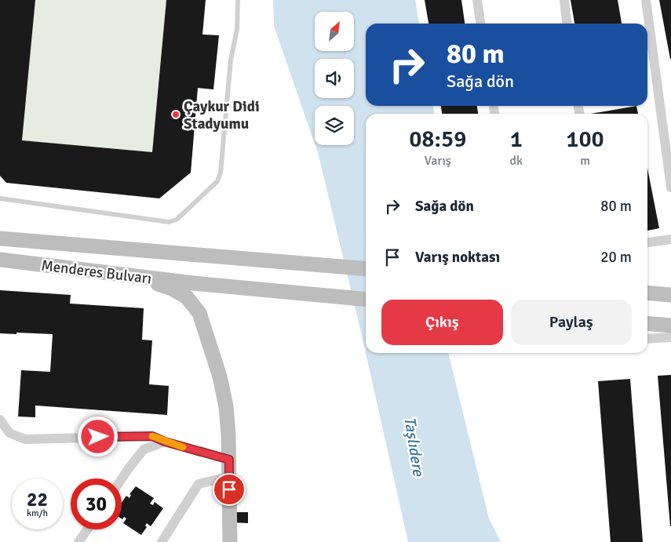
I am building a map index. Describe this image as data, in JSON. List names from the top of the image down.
{
  "streets": {
    "main road": ["Menderes Bulvarı"]
  },
  "water": ["Taşlıdere"],
  "places": ["Çaykur Didi Stadyumu"],
  "north": "top right",
  "page": {
    "turn": ["80 m", "Sağa dön"],
    "eta": [
      "08:59",
      "Varış",
      "1",
      "dk",
      "100",
      "m"
    ],
    "list": [
      {
        "name": "Sağa dön",
        "value": "80 m"
      },
      {
        "name": "Varış noktası",
        "value": "20 m"
      }
    ],
    "buttons": ["Çıkış", "Paylaş"],
    "speed": "22 km/h",
    "limit": "30"
  }
}
